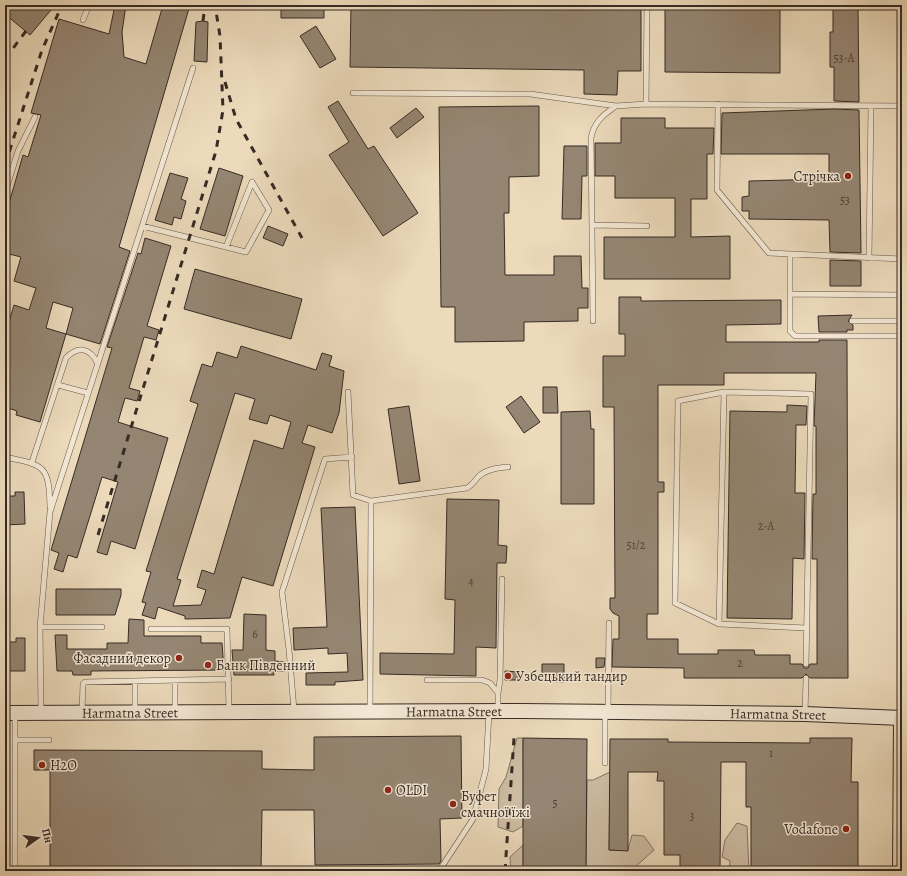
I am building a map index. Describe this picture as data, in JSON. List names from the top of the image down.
{
  "streets": {
    "street": ["Harmatna Street"]
  },
  "places": [
    "Стрічка",
    "Фасадний декор",
    "Банк Південний",
    "Узбецький тандир",
    "H2O",
    "OLDI",
    "Буфет смачної їжі",
    "Vodafone"
  ],
  "house_numbers": [
    "53-А",
    "53",
    "2-А",
    "51/2",
    "4",
    "6",
    "2",
    "1",
    "5",
    "3"
  ],
  "north": "right"
}
